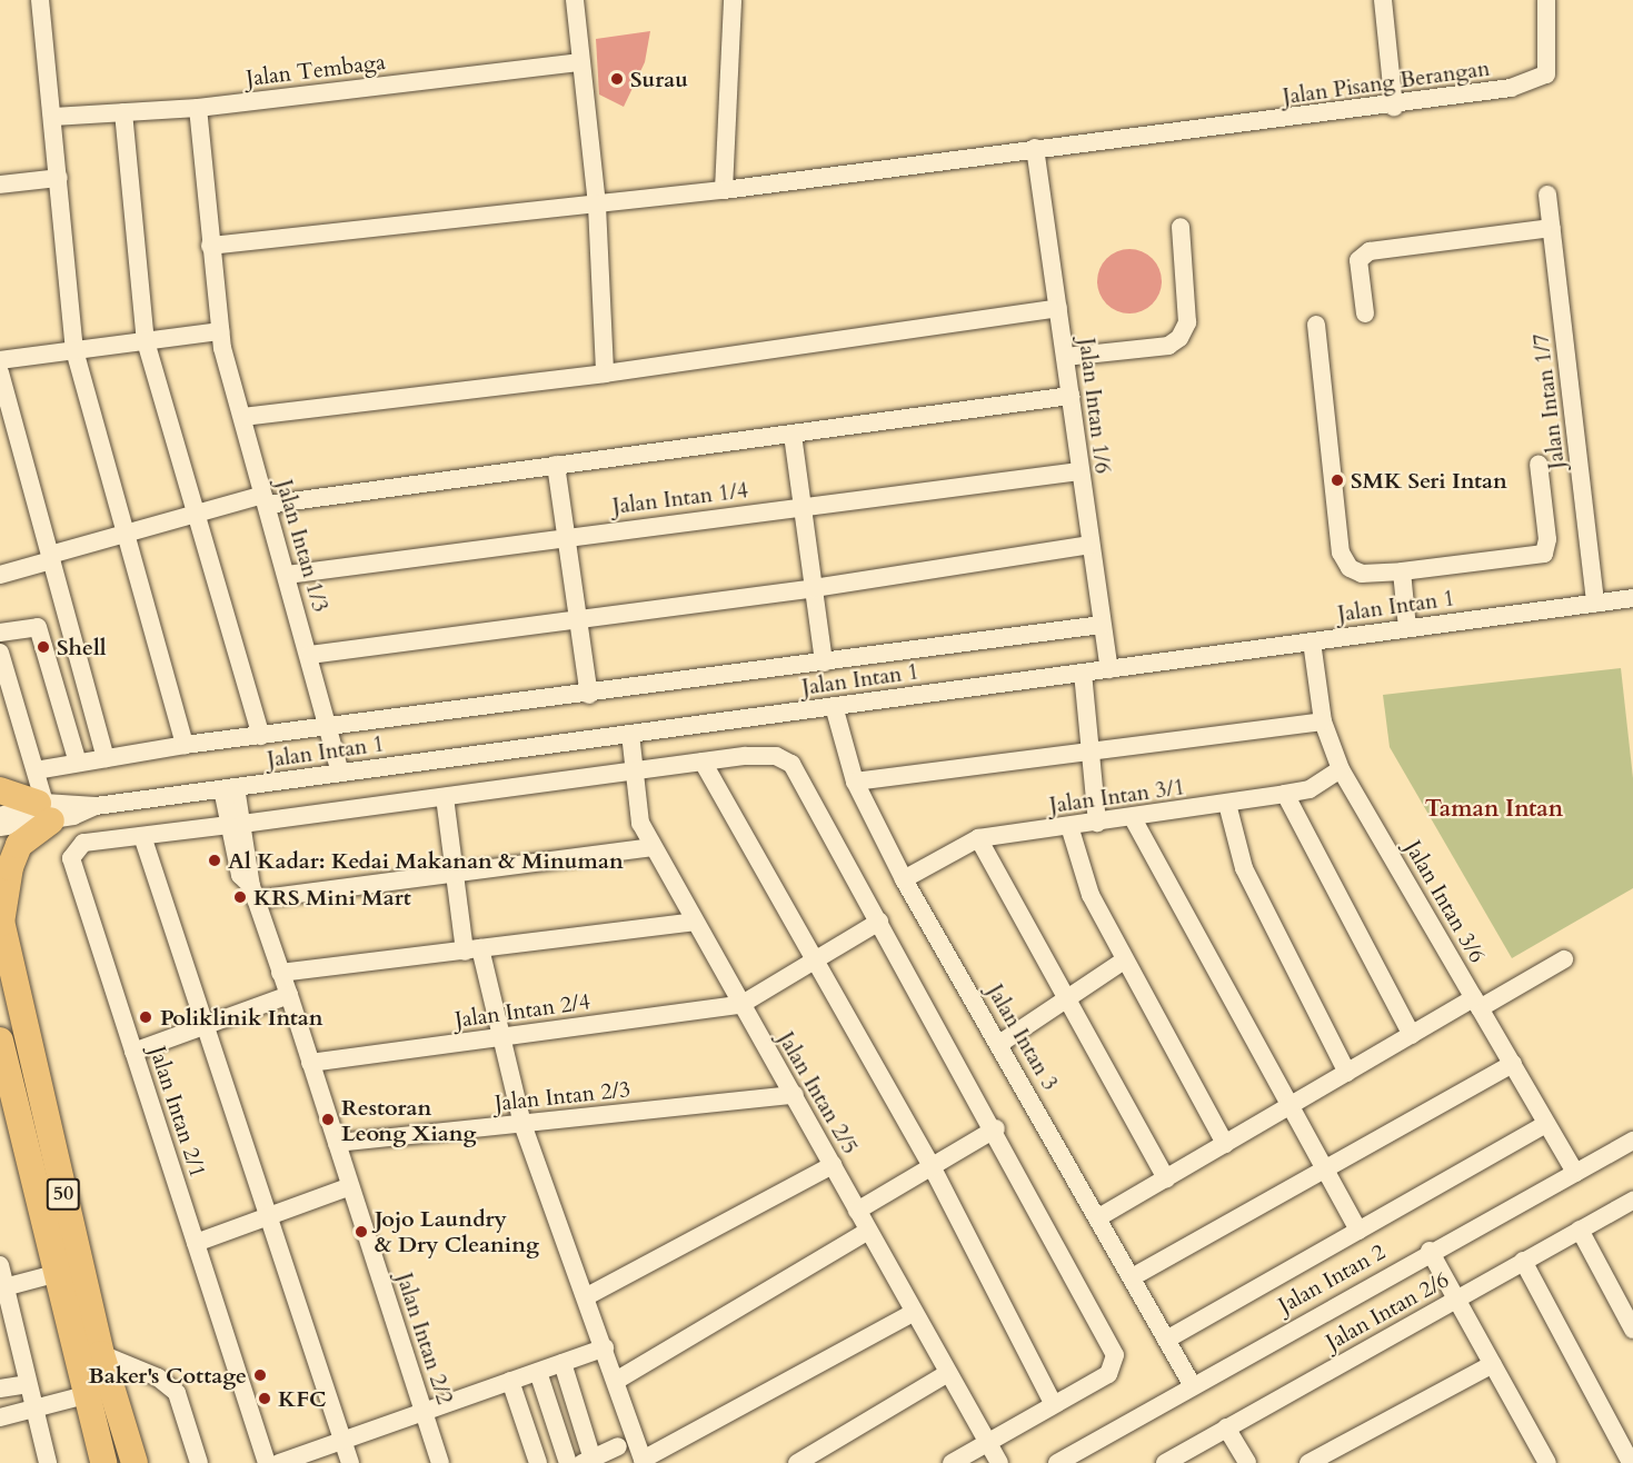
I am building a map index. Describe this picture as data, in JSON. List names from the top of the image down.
{
  "streets": {
    "highway": ["50"],
    "street": [
      "Jalan Tembaga",
      "Jalan Pisang Berangan",
      "Jalan Intan 1/7",
      "Jalan Intan 1/6",
      "Jalan Intan 1/4",
      "Jalan Intan 1/3",
      "Jalan Intan 1",
      "Jalan Intan 3/1",
      "Jalan Intan 3/6",
      "Jalan Intan 2/4",
      "Jalan Intan 3",
      "Jalan Intan 2/5",
      "Jalan Intan 2/3",
      "Jalan Intan 2/1",
      "Jalan Intan 2",
      "Jalan Intan 2/6",
      "Jalan Intan 2/2"
    ]
  },
  "crossings": [
    ["Jalan Tembaga", "Jalan Intan 1/3"],
    ["Jalan Pisang Berangan", "Jalan Intan 1/6"],
    ["Jalan Pisang Berangan", "Jalan Intan 1/3"],
    ["Jalan Intan 1/7", "Jalan Intan 1"],
    ["Jalan Intan 1/6", "Jalan Intan 1/4"],
    ["Jalan Intan 1/6", "Jalan Intan 1"],
    ["Jalan Intan 1/4", "Jalan Intan 1/3"],
    ["Jalan Intan 1/3", "Jalan Intan 1"],
    ["Jalan Intan 1", "Jalan Intan 3/6"],
    ["Jalan Intan 1", "Jalan Intan 3"],
    ["Jalan Intan 1", "Jalan Intan 2/5"],
    ["Jalan Intan 1", "Jalan Intan 2/2"],
    ["Jalan Intan 3/1", "Jalan Intan 3/6"],
    ["Jalan Intan 3/1", "Jalan Intan 3"],
    ["Jalan Intan 3/6", "Jalan Intan 2"],
    ["Jalan Intan 2/4", "Jalan Intan 2/5"],
    ["Jalan Intan 2/4", "Jalan Intan 2/2"],
    ["Jalan Intan 3", "Jalan Intan 2"],
    ["Jalan Intan 2/5", "Jalan Intan 2/3"],
    ["Jalan Intan 2/3", "Jalan Intan 2/2"],
    ["Jalan Intan 2/1", "Jalan Intan 2/2"]
  ],
  "districts": ["Taman Intan"],
  "places": [
    "Surau",
    "SMK Seri Intan",
    "Shell",
    "Al Kadar: Kedai Makanan & Minuman",
    "KRS Mini Mart",
    "Poliklinik Intan",
    "Restoran Leong Xiang",
    "Jojo Laundry & Dry Cleaning",
    "Baker's Cottage",
    "KFC"
  ]
}
